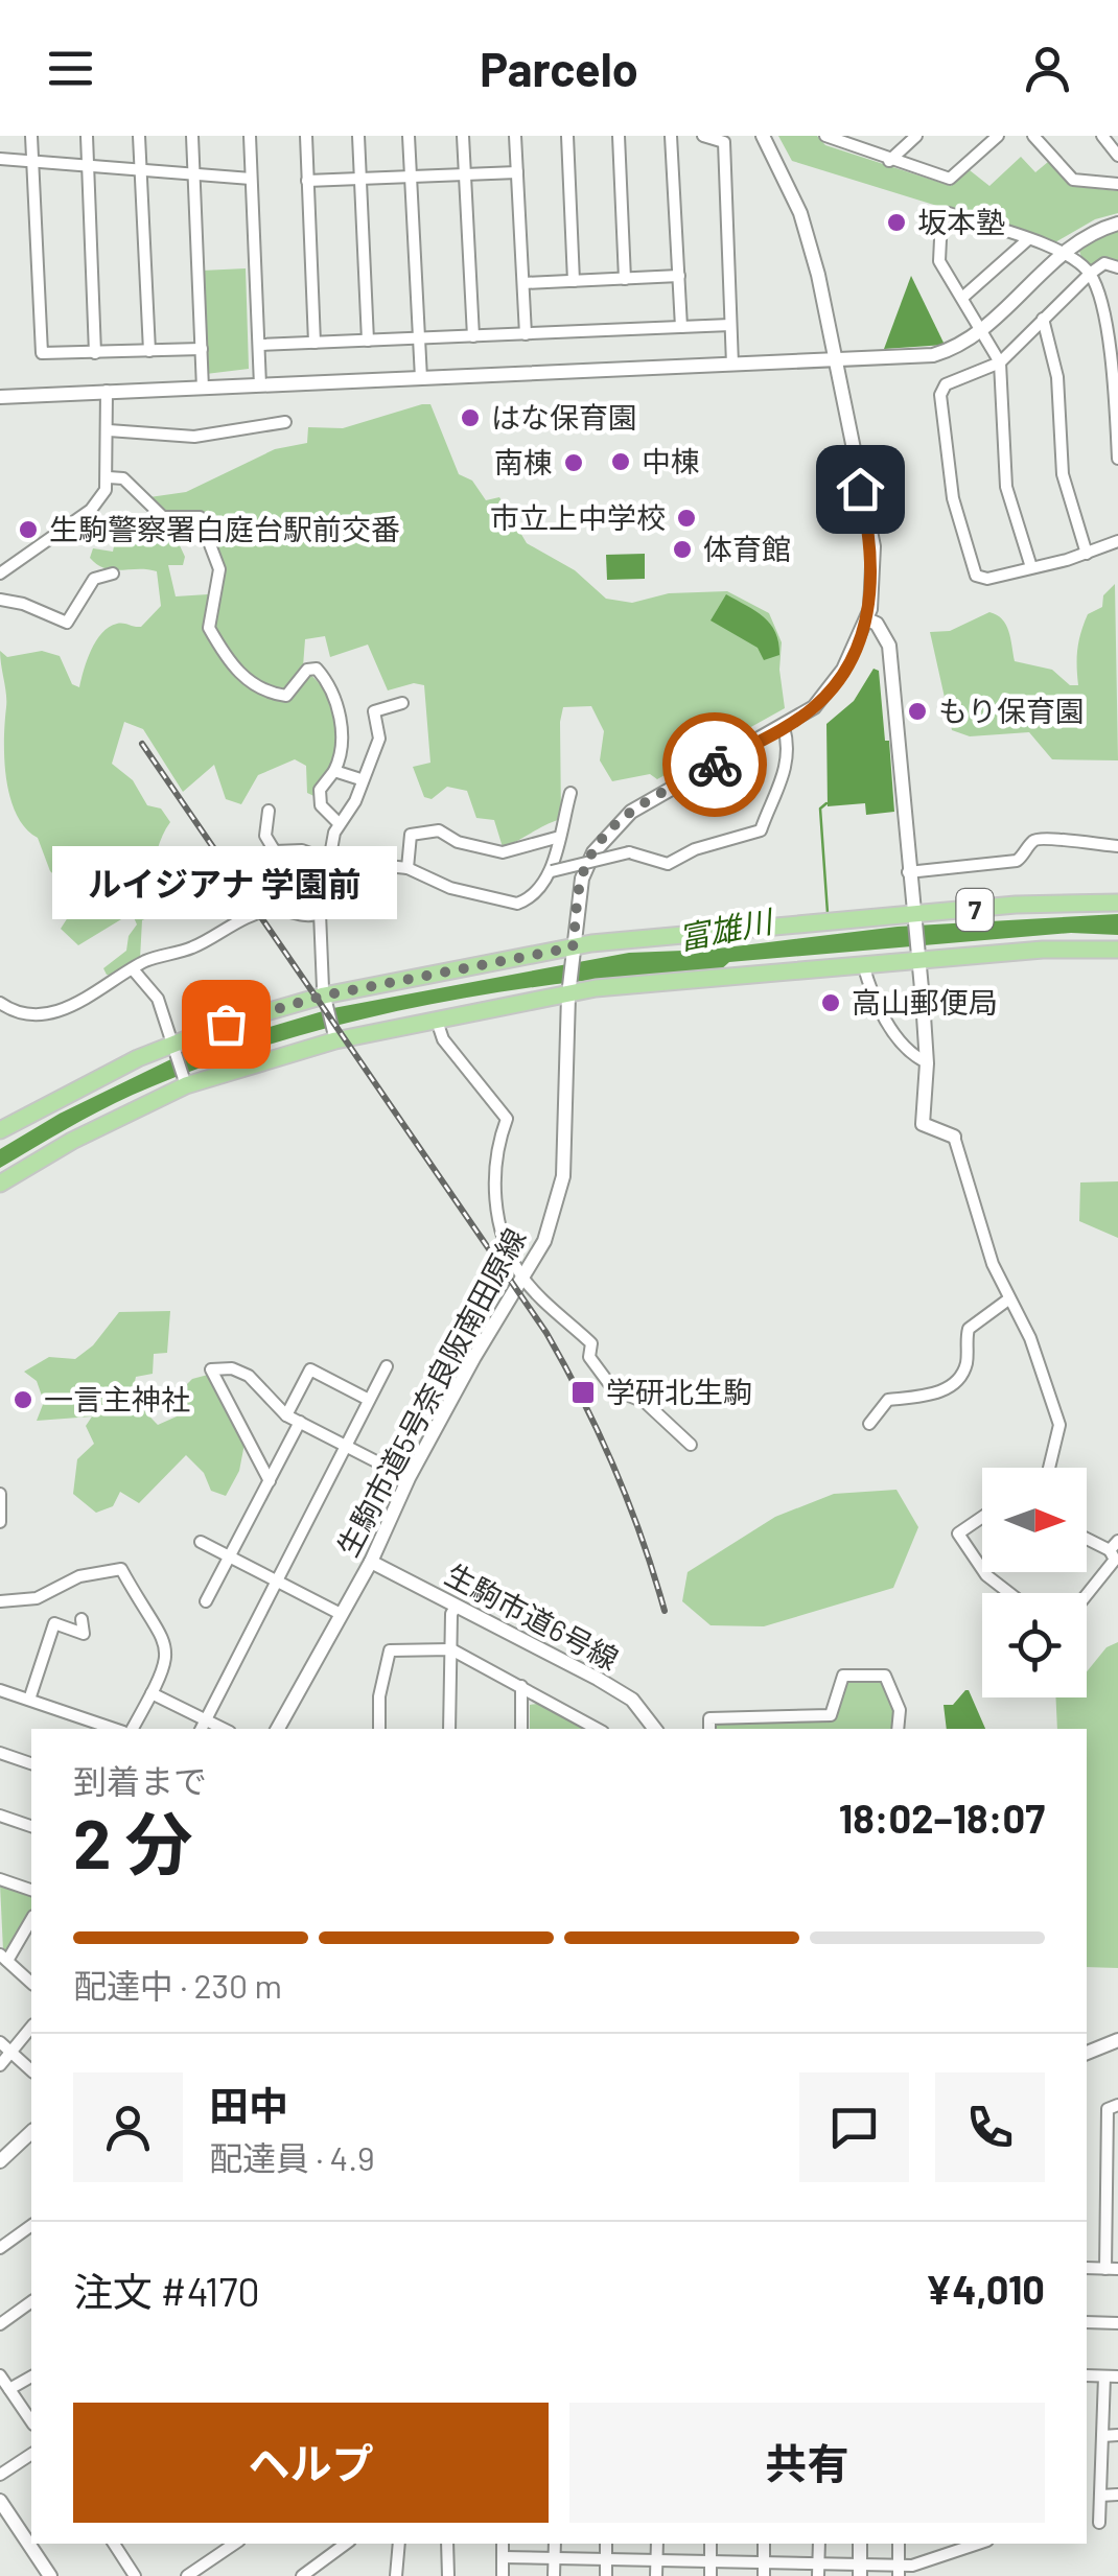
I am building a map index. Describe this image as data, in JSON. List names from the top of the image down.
{
  "streets": {
    "main road": ["7"],
    "street": ["生駒市道5号奈良阪南田原線", "生駒市道6号線"]
  },
  "crossings": [
    ["7", "生駒市道5号奈良阪南田原線"],
    ["生駒市道5号奈良阪南田原線", "生駒市道6号線"]
  ],
  "water": ["富雄川"],
  "places": {
    "other": [
      "坂本塾",
      "はな保育園",
      "中棟",
      "南棟",
      "市立上中学校",
      "生駒警察署白庭台駅前交番",
      "体育館",
      "もり保育園",
      "高山郵便局",
      "ルイジアナ 学園前",
      "一言主神社"
    ],
    "transit": ["学研北生駒"]
  },
  "north": "right",
  "page": {
    "header": "Parcelo",
    "bubble": "ルイジアナ 学園前",
    "heading": ["2 分", "到着まで", "18:02–18:07"],
    "panel": [
      "田中",
      "配達員 · 4.9",
      "注文 #4170",
      "¥4,010"
    ],
    "bar": "配達中 · 230 m",
    "buttons": ["ヘルプ", "共有"]
  }
}
